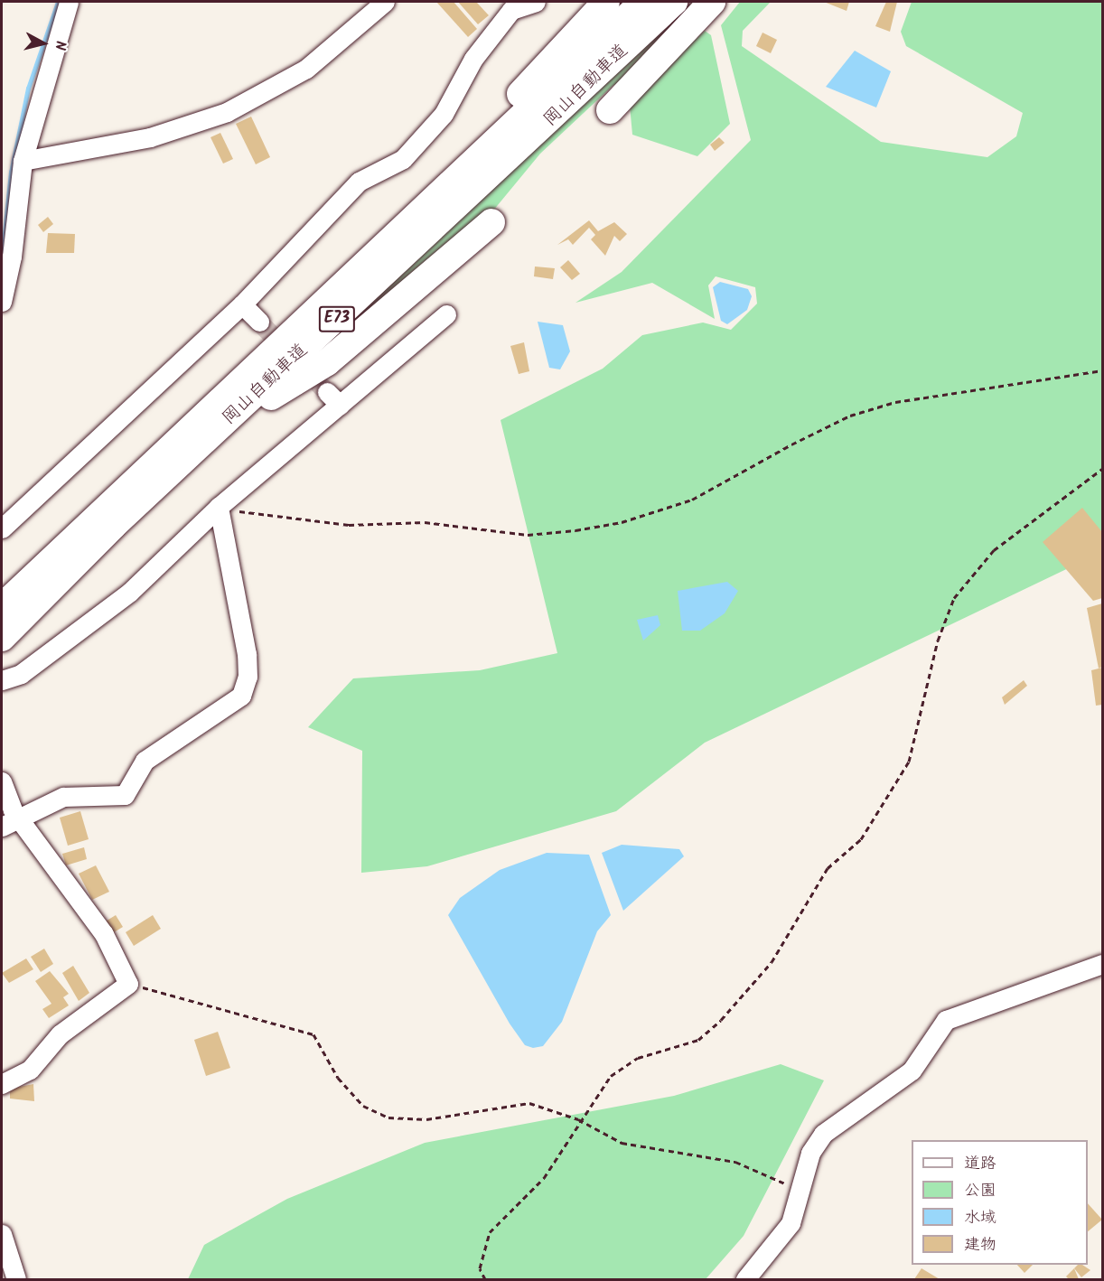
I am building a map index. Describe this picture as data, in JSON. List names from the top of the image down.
{
  "streets": {
    "highway": ["岡山自動車道", "E73"]
  },
  "legend": [
    "道路",
    "公園",
    "水域",
    "建物"
  ],
  "north": "right"
}
